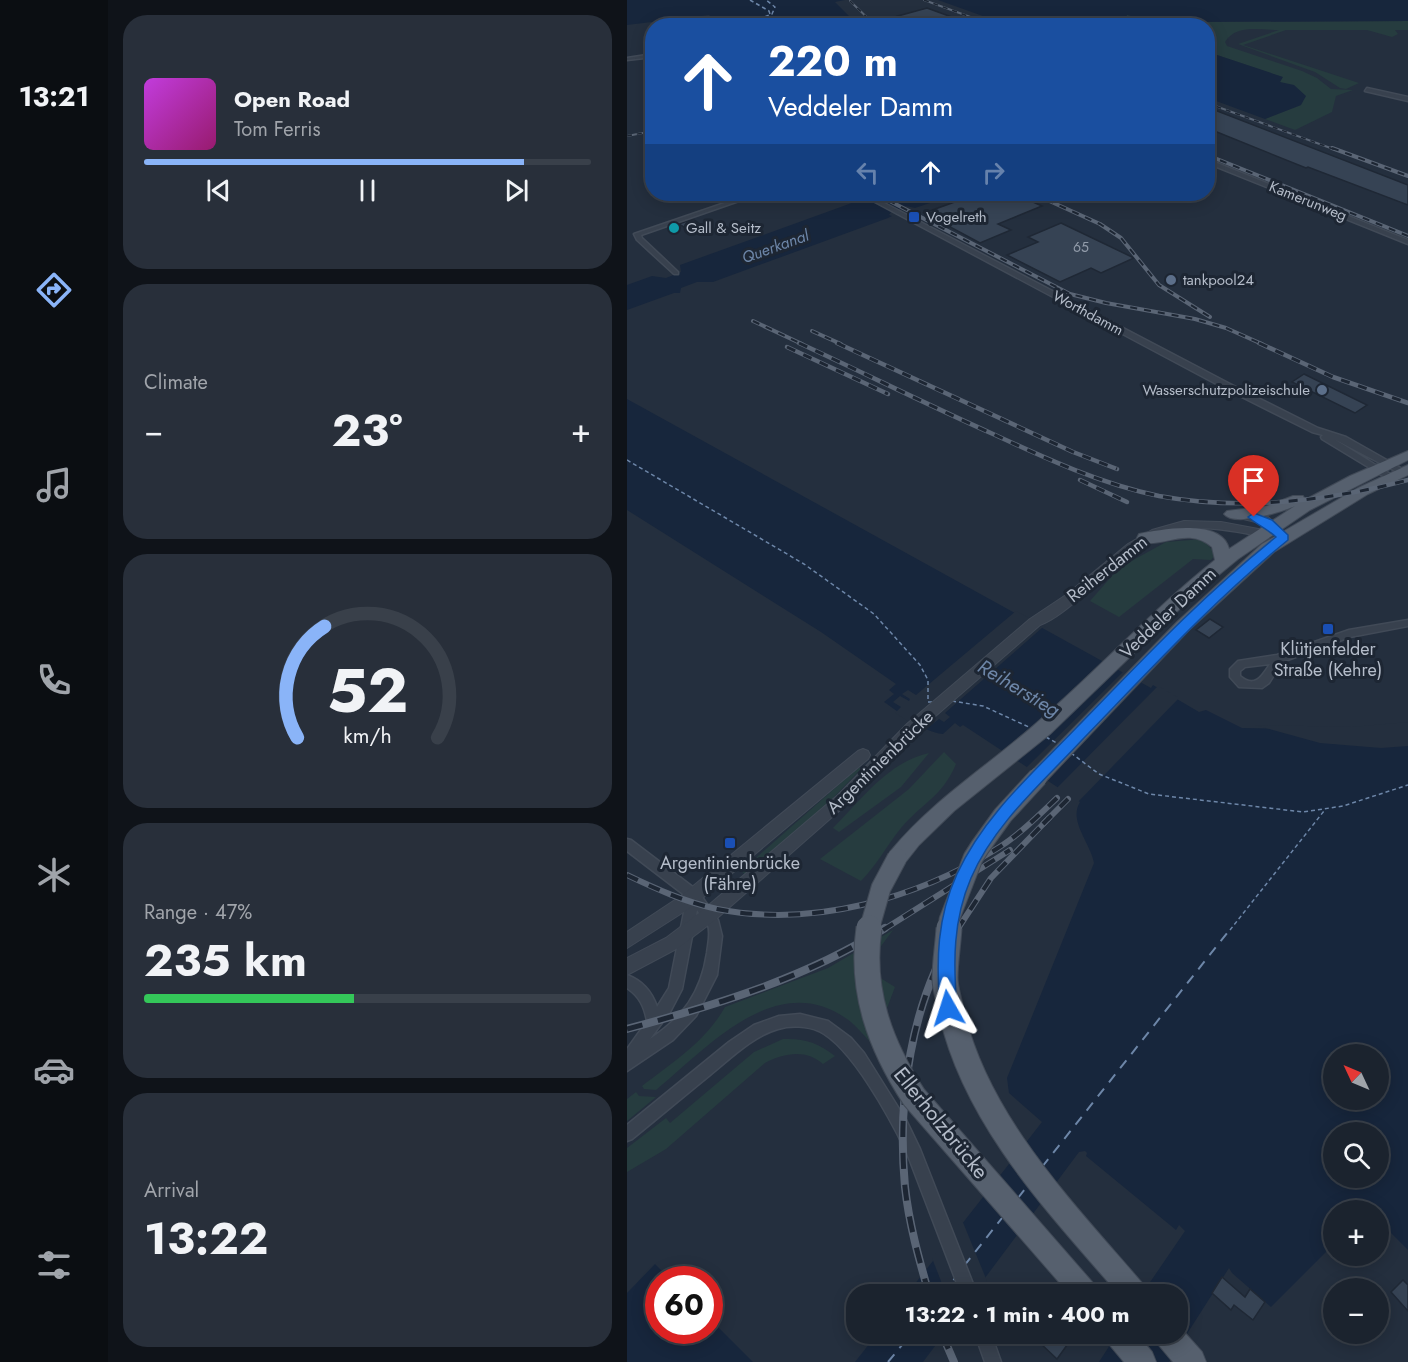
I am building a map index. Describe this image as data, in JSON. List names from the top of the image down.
{
  "streets": {
    "main road": ["Veddeler Damm", "Ellerholzbrücke"],
    "street": [
      "Kamerunweg",
      "Worthdamm",
      "Reiherdamm",
      "Argentinienbrücke"
    ]
  },
  "crossings": [
    ["Worthdamm", "Veddeler Damm"],
    ["Reiherdamm", "Veddeler Damm"],
    ["Reiherdamm", "Argentinienbrücke"],
    ["Veddeler Damm", "Ellerholzbrücke"]
  ],
  "water": ["Querkanal", "Reiherstieg"],
  "places": {
    "transit": ["Vogelreth", "Klütjenfelder Straße (Kehre)", "Argentinienbrücke (Fähre)"],
    "other": ["Gall & Seitz", "tankpool24", "Wasserschutzpolizeischule"]
  },
  "house_numbers": ["65"],
  "north": "top left",
  "page": {
    "tabs": "13:21",
    "turn": ["220 m", "Veddeler Damm"],
    "song": ["Open Road", "Tom Ferris"],
    "tile": [
      "Climate",
      ["Range · 47%", "235 km"],
      ["Arrival", "13:22"]
    ],
    "heat": ["−", "23°", "+"],
    "map_buttons": ["+", "−"],
    "limit": "60",
    "trip": "13:22 · 1 min · 400 m",
    "gauge": ["52", "km/h"]
  }
}
